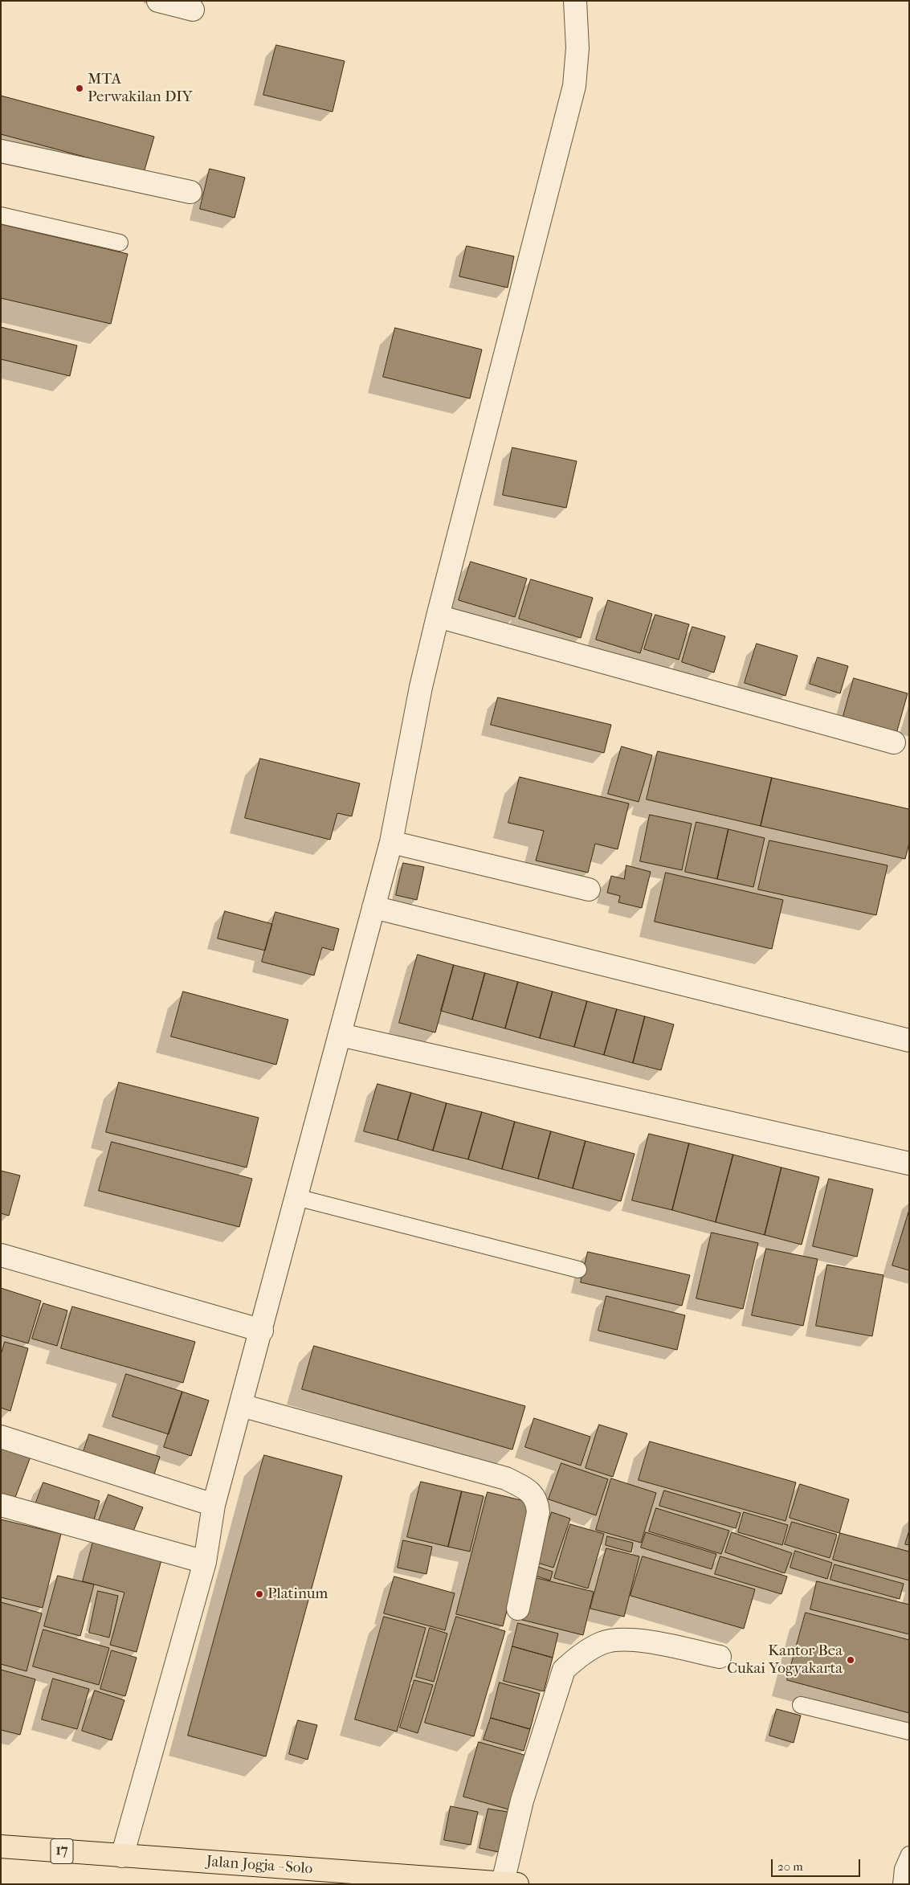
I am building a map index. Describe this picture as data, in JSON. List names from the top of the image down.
{
  "streets": {
    "highway": ["17", "Jalan Jogja - Solo"]
  },
  "places": ["MTA Perwakilan DIY", "Platinum", "Kantor Bea Cukai Yogyakarta"],
  "scale_bar": "20 m"
}
